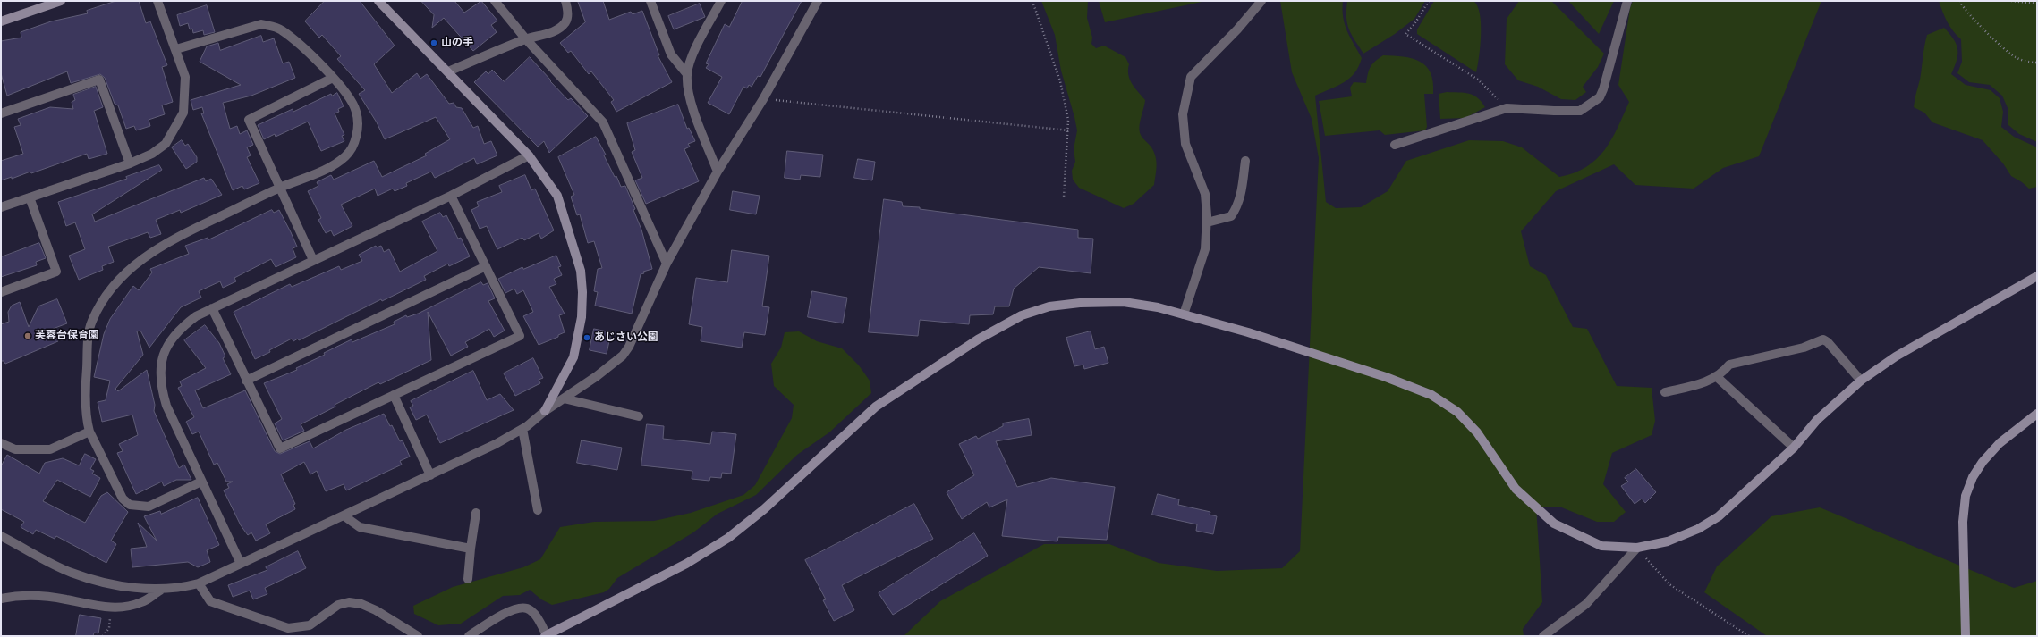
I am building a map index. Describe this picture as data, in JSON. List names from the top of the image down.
{
  "places": ["山の手", "芙蓉台保育園", "あじさい公園"]
}
